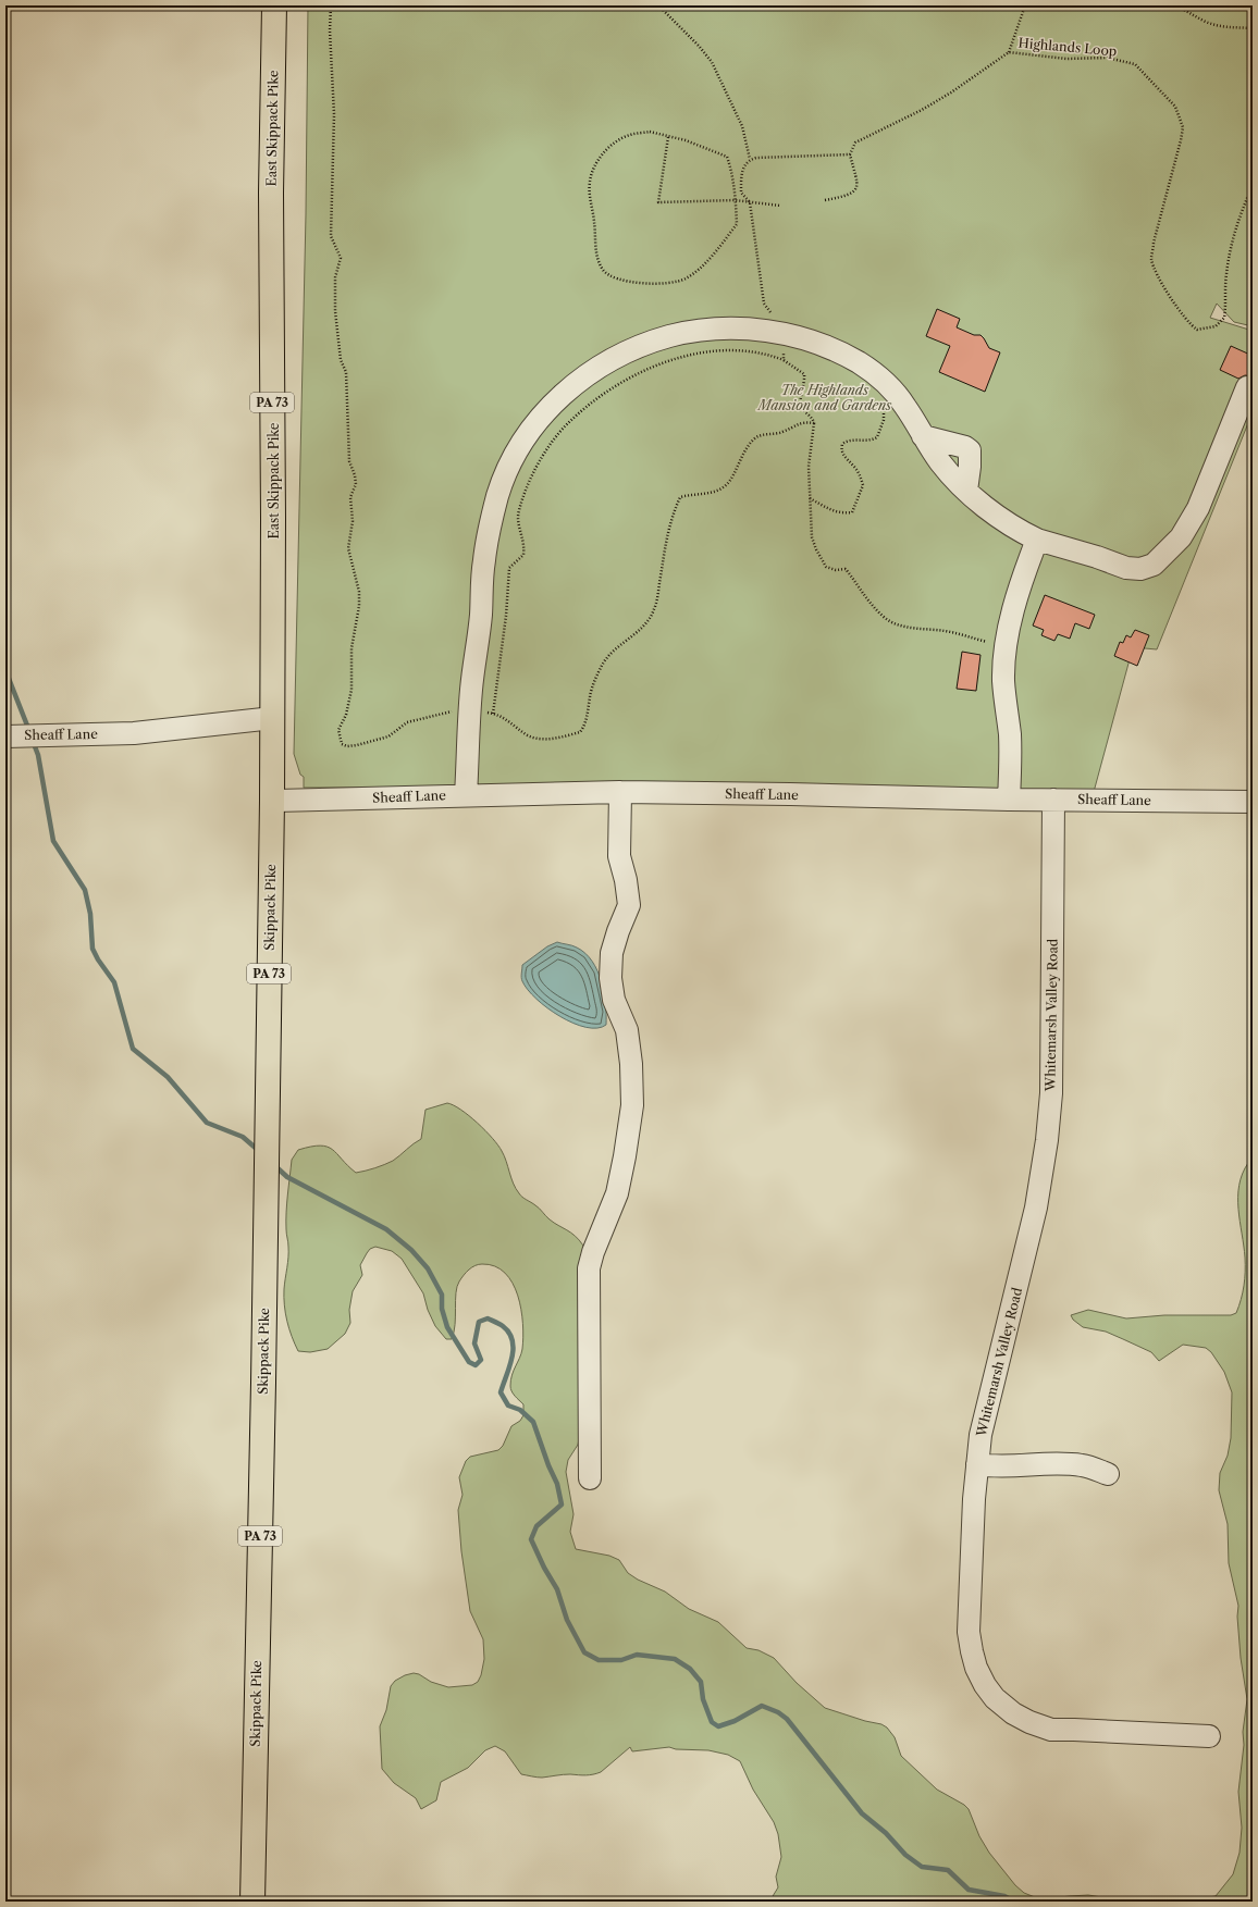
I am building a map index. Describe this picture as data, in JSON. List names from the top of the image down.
{
  "streets": {
    "main road": ["East Skippack Pike", "PA 73", "Skippack Pike"],
    "street": ["Sheaff Lane", "Whitemarsh Valley Road"],
    "path": ["Highlands Loop"]
  },
  "crossings": [
    ["East Skippack Pike", "Sheaff Lane"],
    ["East Skippack Pike", "Skippack Pike"],
    ["Sheaff Lane", "Skippack Pike"],
    ["Sheaff Lane", "Whitemarsh Valley Road"]
  ],
  "parks": ["The Highlands Mansion and Gardens"]
}
